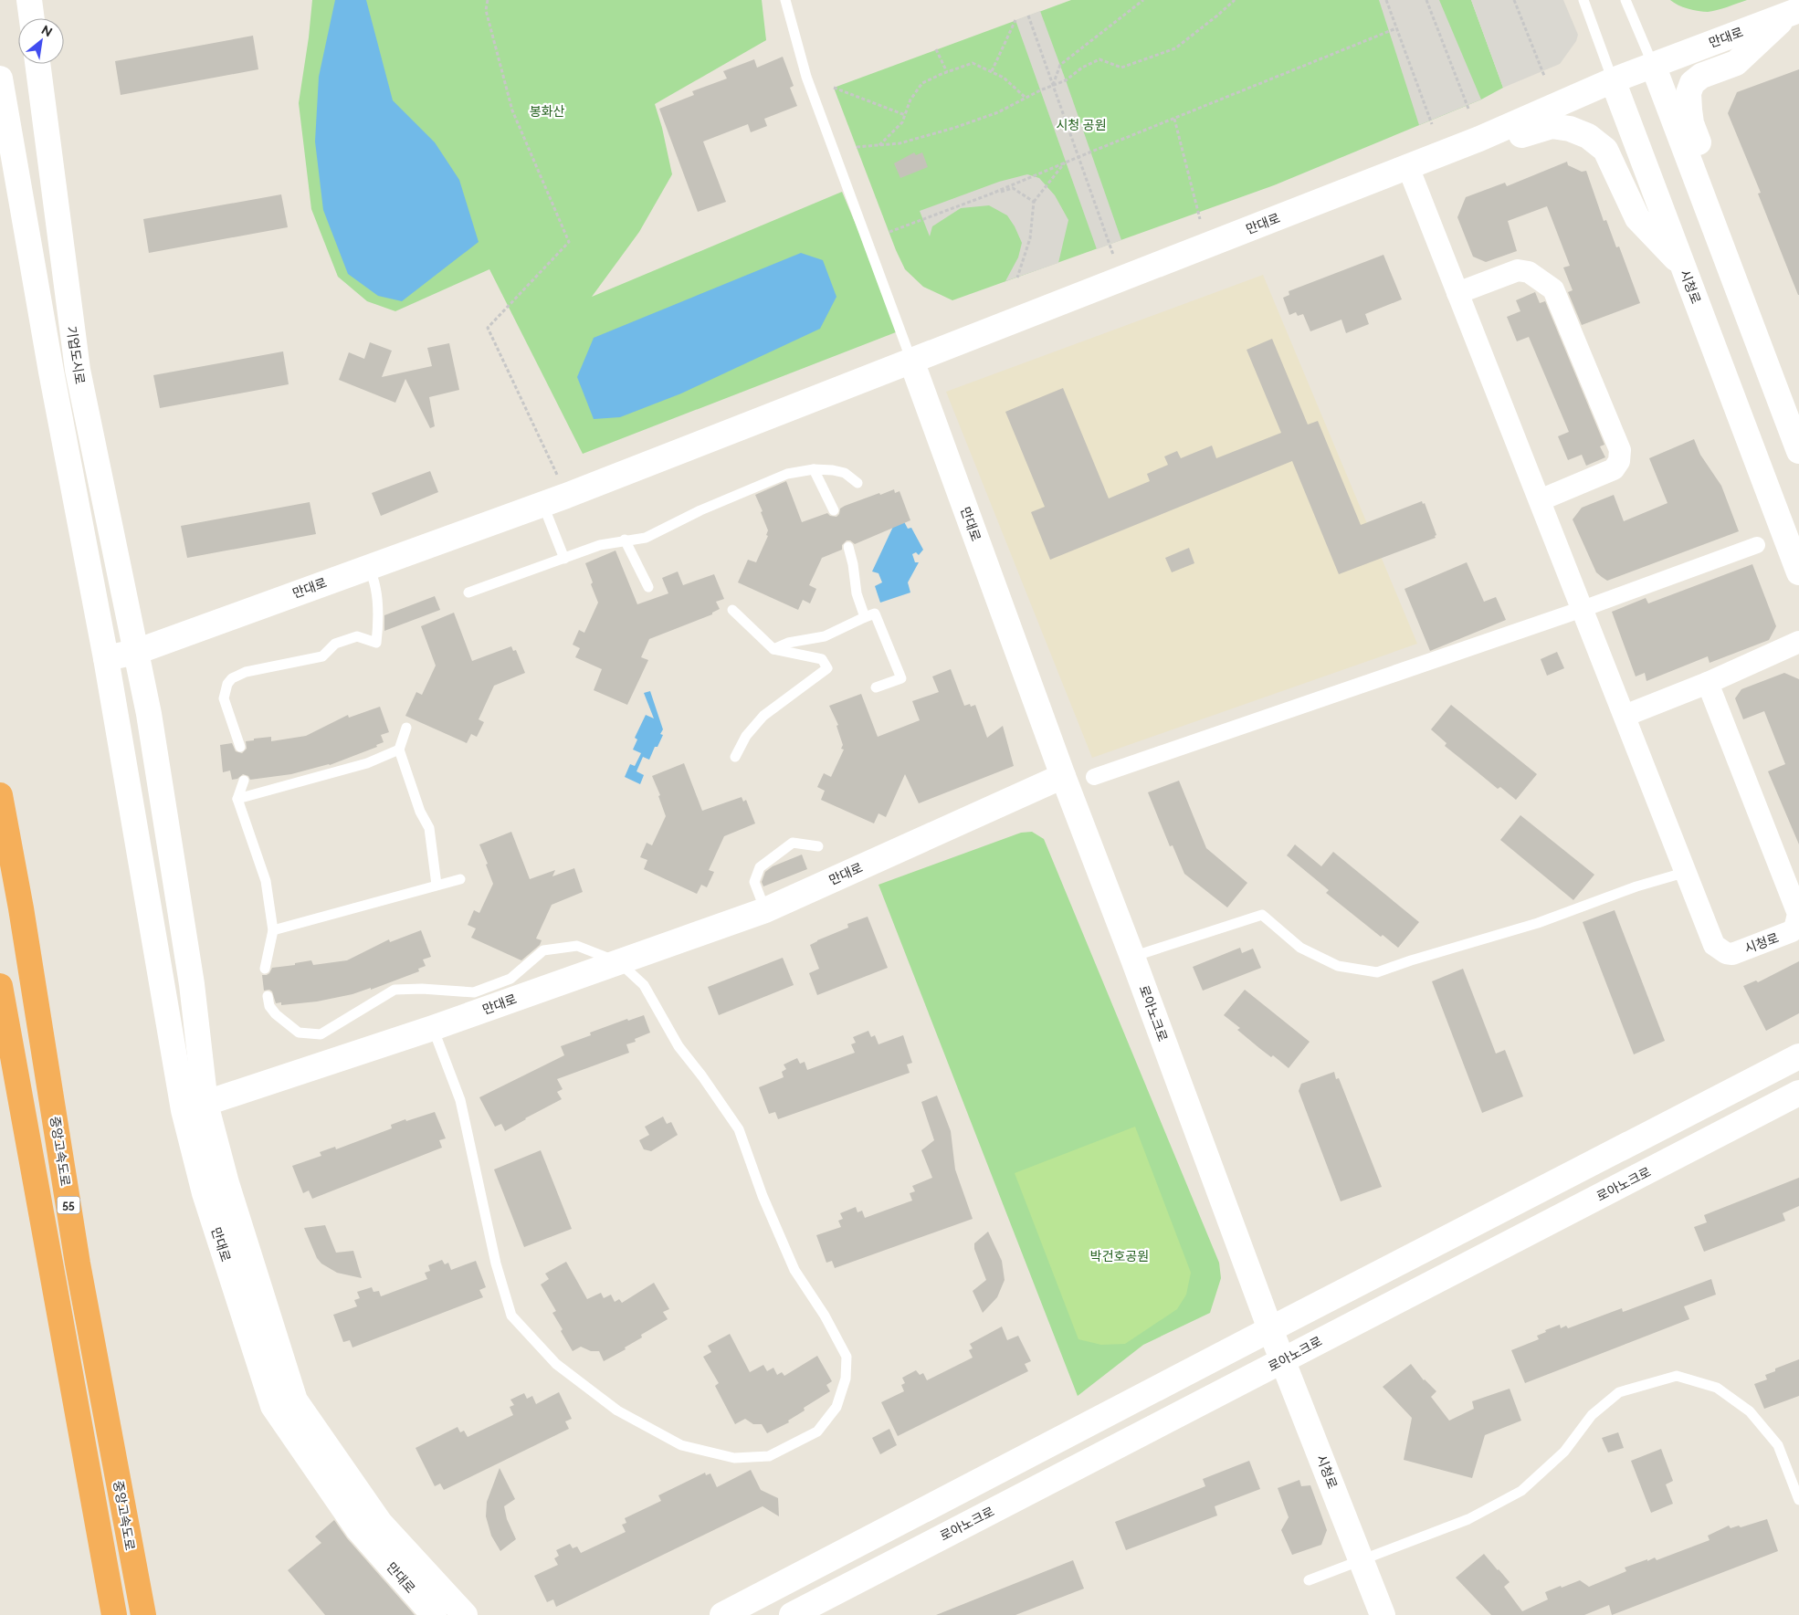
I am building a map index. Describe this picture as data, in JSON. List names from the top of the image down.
{
  "streets": {
    "highway": ["중앙고속도로", "55"],
    "street": [
      "만대로",
      "시청로",
      "기업도시로",
      "로아노크로"
    ]
  },
  "crossings": [
    ["만대로", "시청로"],
    ["만대로", "기업도시로"],
    ["만대로", "로아노크로"],
    ["시청로", "로아노크로"]
  ],
  "parks": ["봉화산", "시청 공원", "박건호공원"],
  "north": "top right"
}
